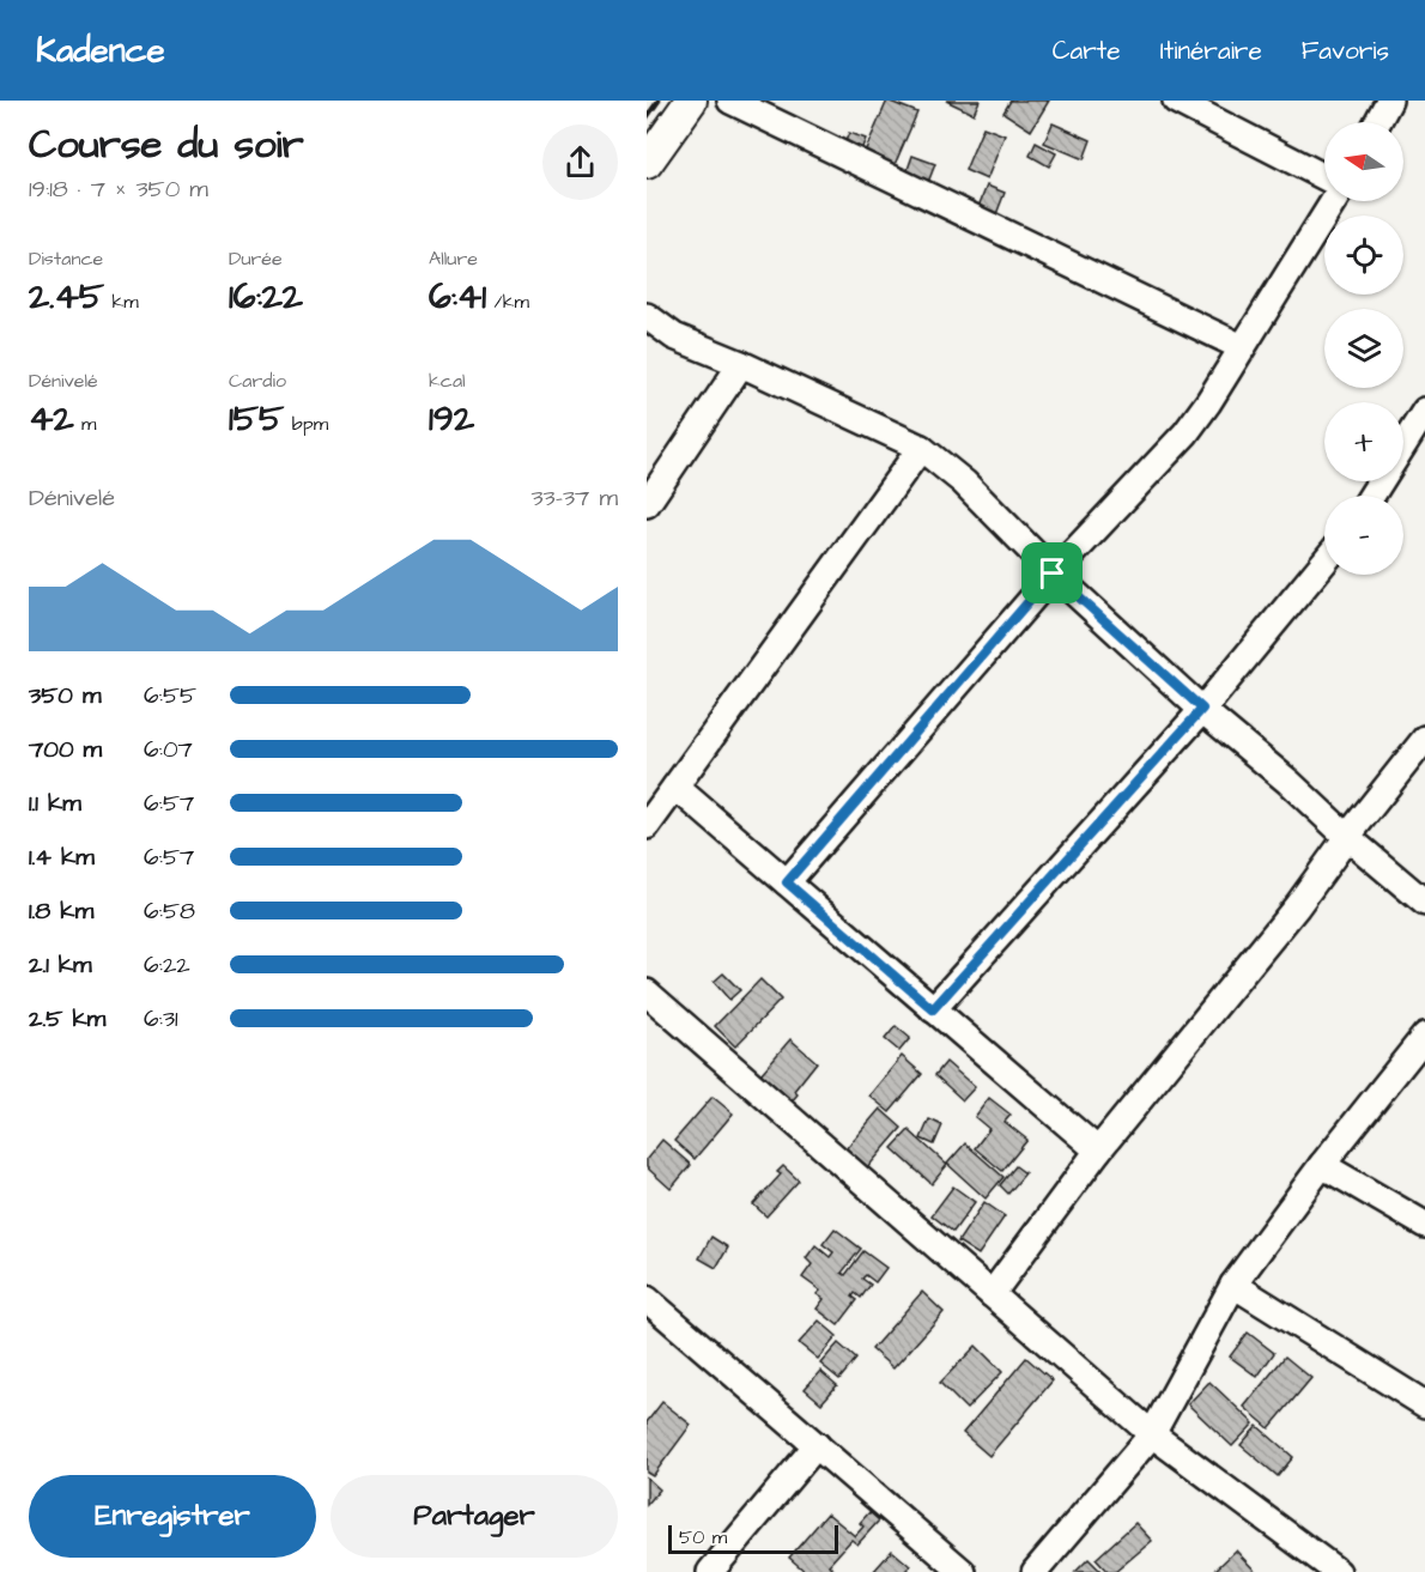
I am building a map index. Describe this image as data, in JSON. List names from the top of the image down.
{
  "scale_bar": "50 m",
  "north": "left",
  "page": {
    "header": "Kadence",
    "nav": ["Carte", "Itinéraire", "Favoris"],
    "heading": ["Course du soir", "19:18 · 7 × 350 m"],
    "map_buttons": ["+", "−"],
    "stats": [
      ["Distance", "2.45 km"],
      ["Durée", "16:22"],
      ["Allure", "6:41 /km"],
      ["Dénivelé", "42 m"],
      ["Cardio", "155 bpm"],
      ["kcal", "192"]
    ],
    "chart": ["Dénivelé", "33–37 m"],
    "list": [
      {
        "name": "350 m",
        "note": "6:55"
      },
      {
        "name": "700 m",
        "note": "6:07"
      },
      {
        "name": "1.1 km",
        "note": "6:57"
      },
      {
        "name": "1.4 km",
        "note": "6:57"
      },
      {
        "name": "1.8 km",
        "note": "6:58"
      },
      {
        "name": "2.1 km",
        "note": "6:22"
      },
      {
        "name": "2.5 km",
        "note": "6:31"
      }
    ],
    "buttons": ["Enregistrer", "Partager"],
    "scale": "50 m"
  }
}
